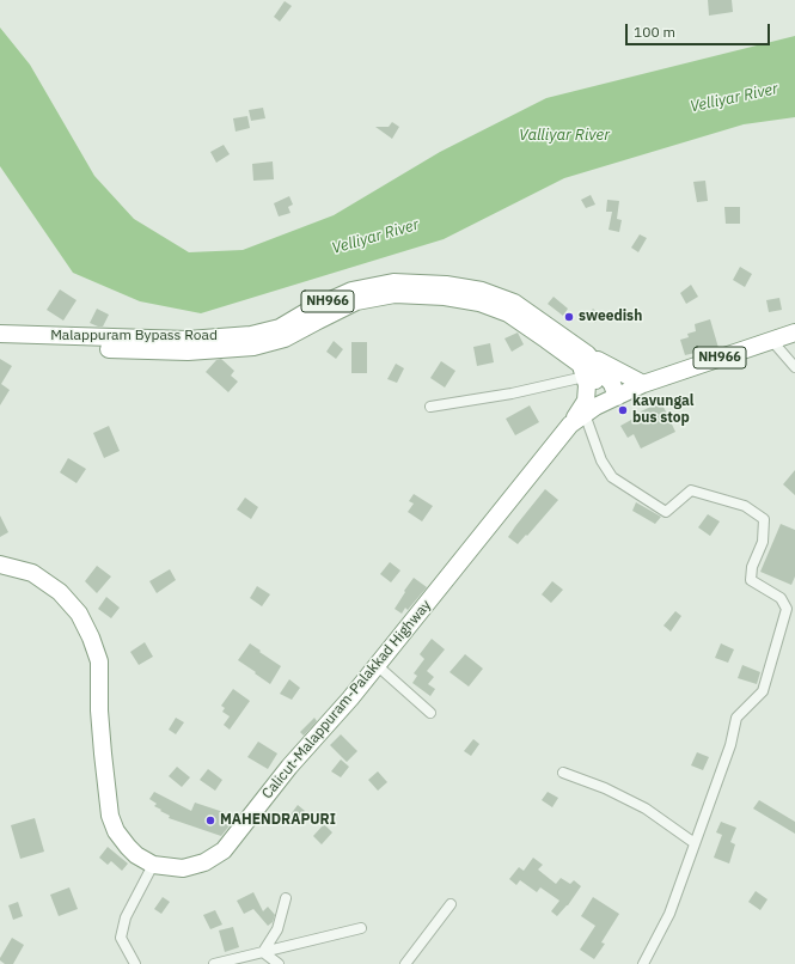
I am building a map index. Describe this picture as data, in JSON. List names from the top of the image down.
{
  "streets": {
    "highway": ["NH966", "Malappuram Bypass Road", "Calicut-Malappuram-Palakkad Highway"]
  },
  "crossings": [
    ["NH966", "Malappuram Bypass Road"],
    ["NH966", "Calicut-Malappuram-Palakkad Highway"],
    ["Malappuram Bypass Road", "Calicut-Malappuram-Palakkad Highway"]
  ],
  "water": ["Velliyar River", "Valliyar River"],
  "places": ["sweedish", "kavungal bus stop", "MAHENDRAPURI"],
  "scale_bar": "100 m"
}
